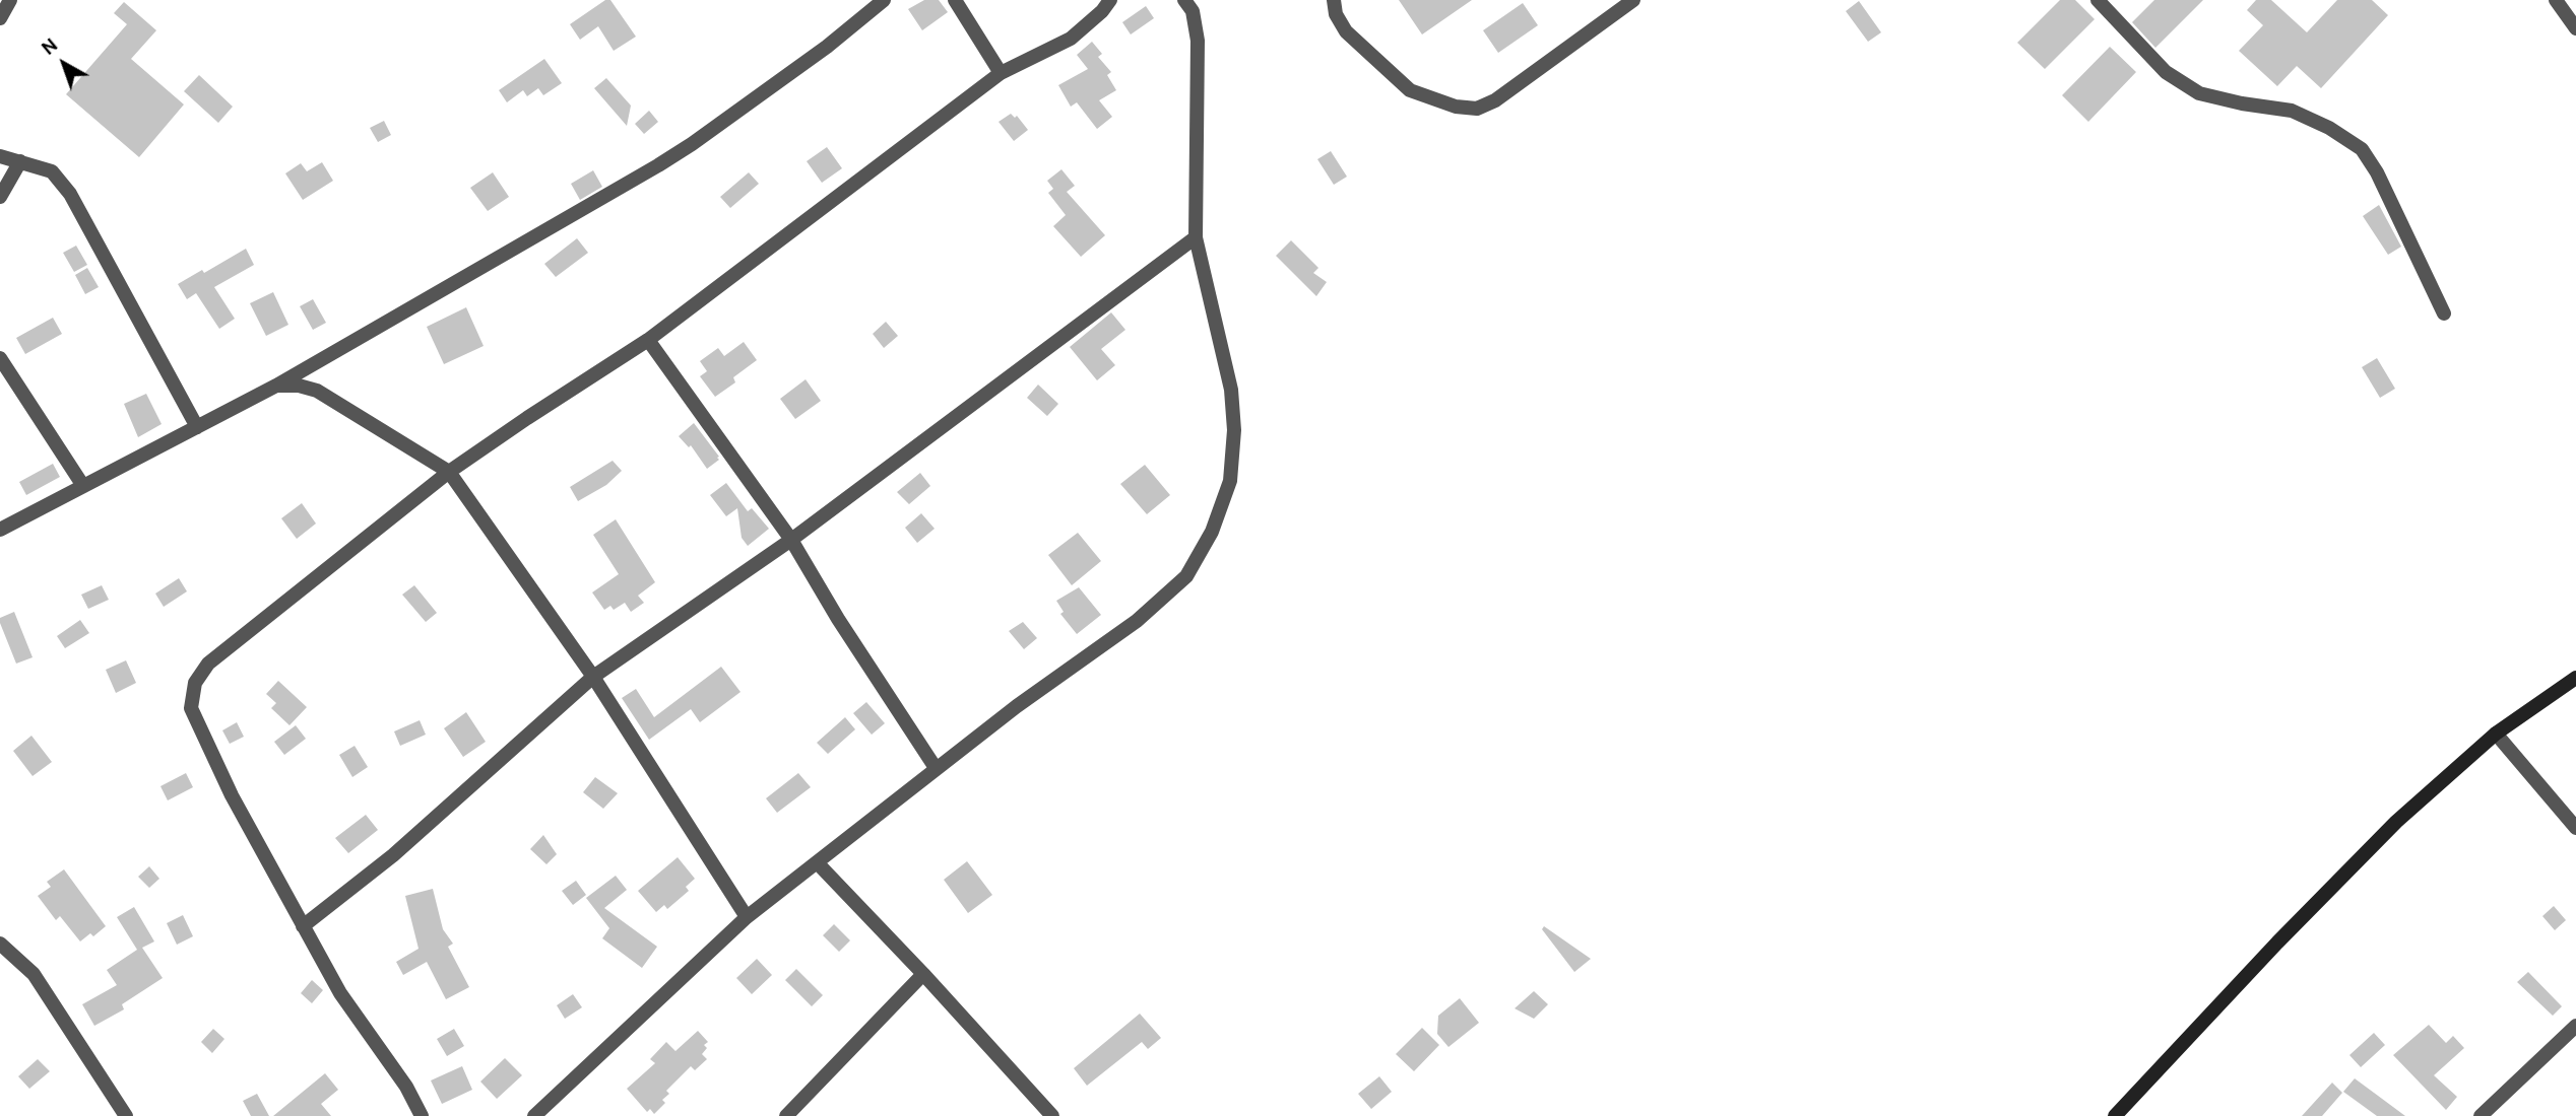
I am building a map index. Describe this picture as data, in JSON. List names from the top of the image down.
{
  "north": "top left"
}
